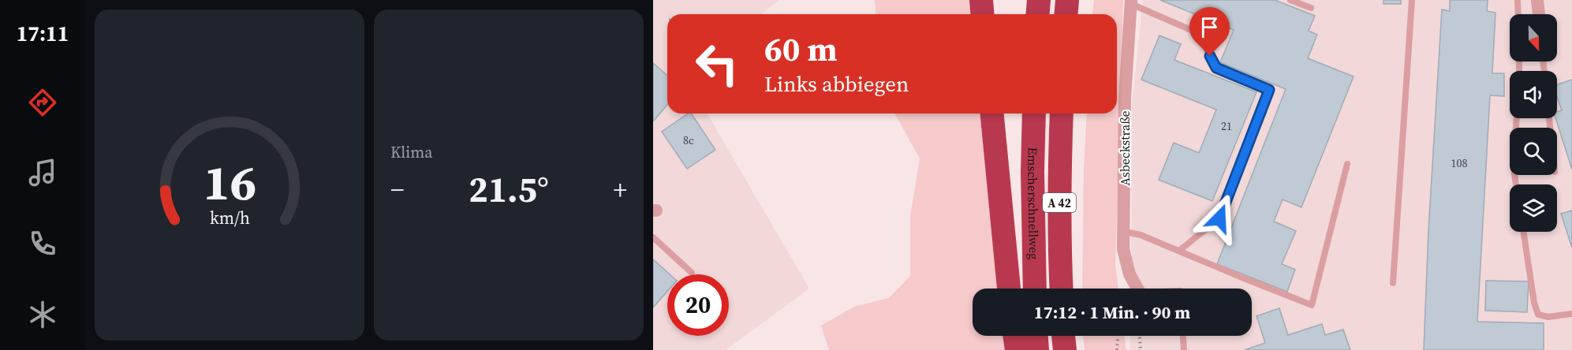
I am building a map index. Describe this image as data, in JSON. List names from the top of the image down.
{
  "streets": {
    "highway": ["Emscherschnellweg", "A 42"],
    "street": ["Asbeckstraße"]
  },
  "house_numbers": ["21", "8c", "108"],
  "north": "bottom",
  "page": {
    "tabs": "17:11",
    "tile": "Klima",
    "turn": ["60 m", "Links abbiegen"],
    "heat": ["−", "21.5°", "+"],
    "limit": "20",
    "trip": "17:12 · 1 Min. · 90 m",
    "gauge": ["16", "km/h"]
  }
}
